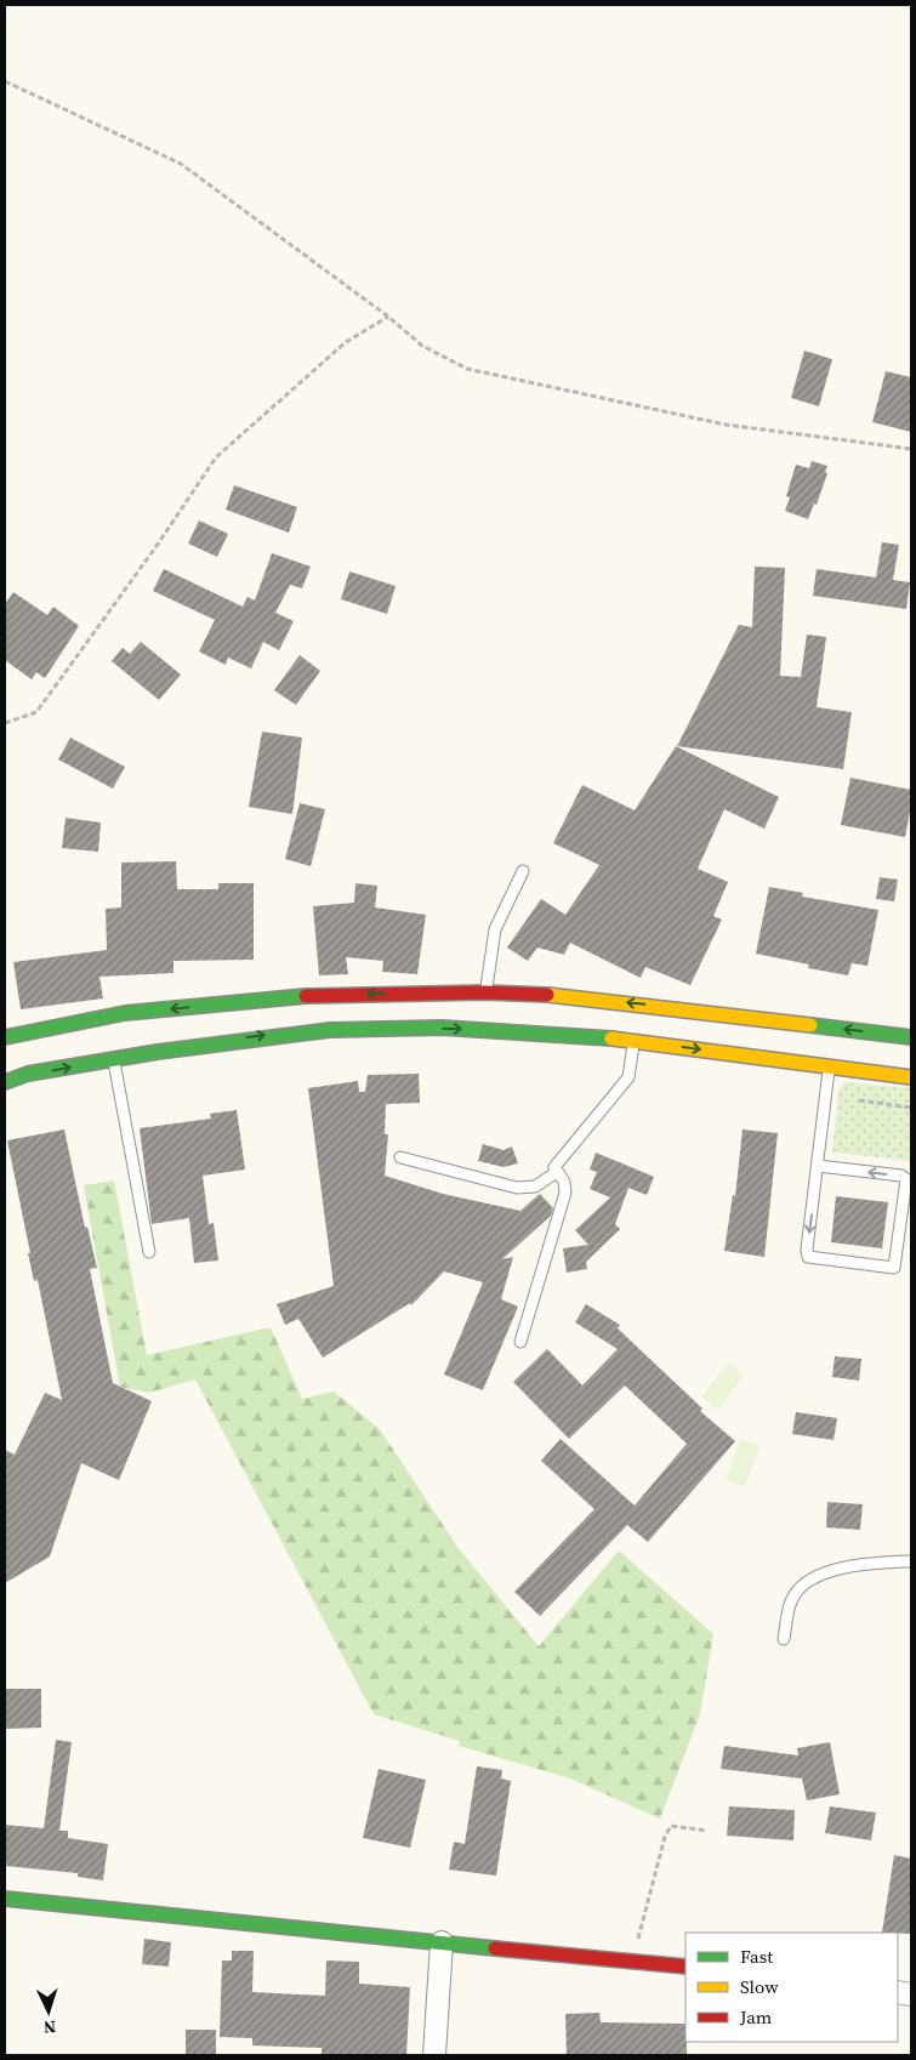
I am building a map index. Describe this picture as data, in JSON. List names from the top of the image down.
{
  "legend": ["Fast", "Slow", "Jam"],
  "north": "bottom"
}
